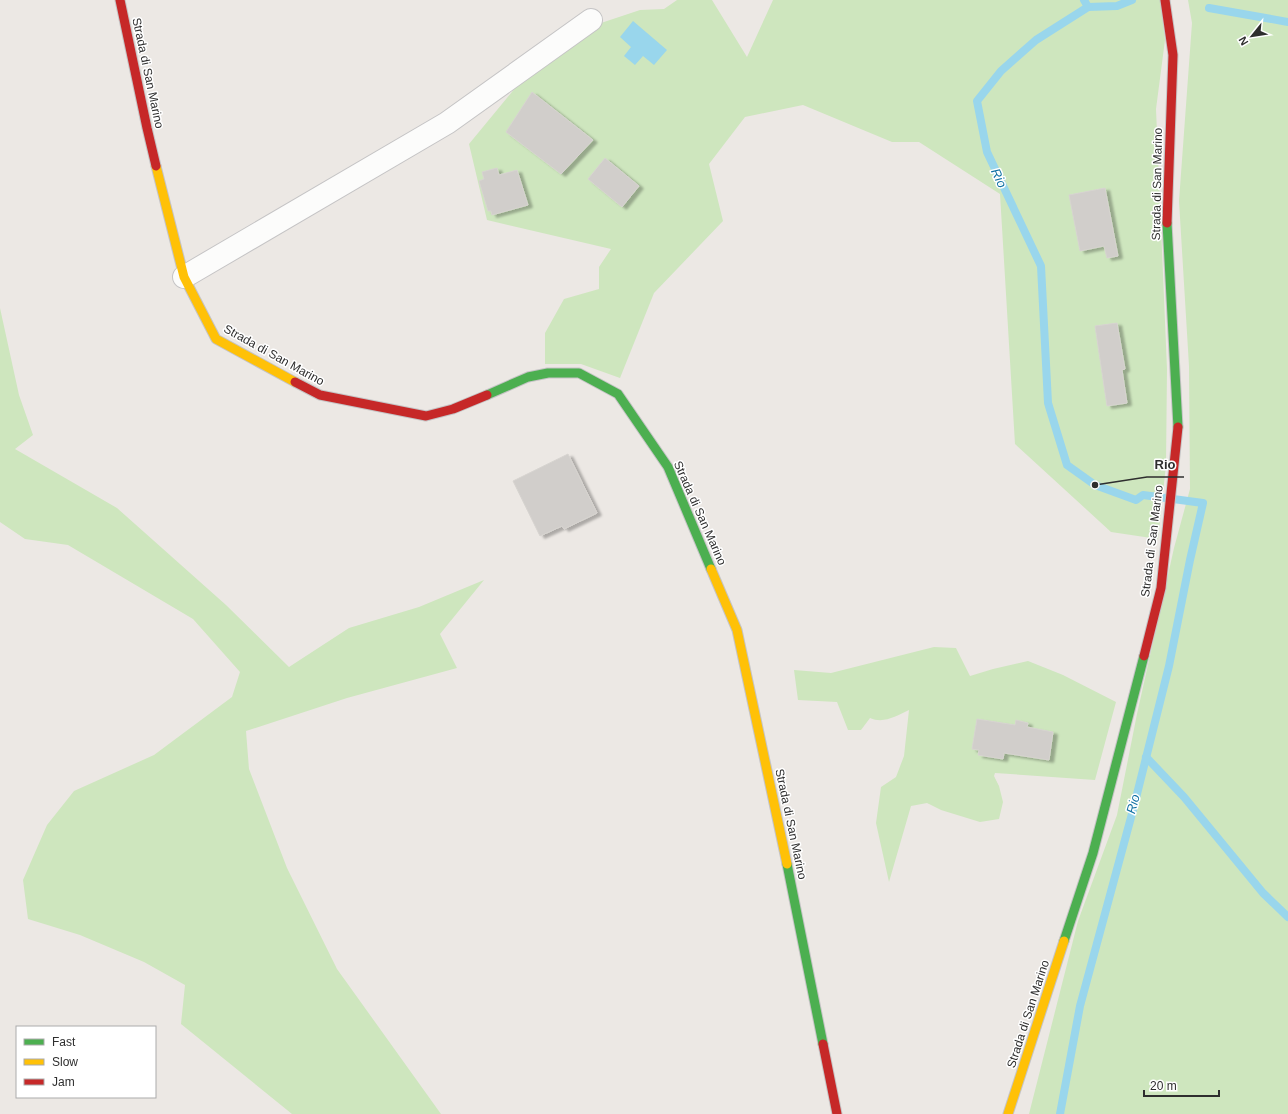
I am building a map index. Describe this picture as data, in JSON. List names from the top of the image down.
{
  "streets": {
    "street": ["Strada di San Marino"]
  },
  "water": ["Rio"],
  "places": ["Rio"],
  "legend": ["Fast", "Slow", "Jam"],
  "scale_bar": "20 m",
  "north": "bottom left"
}
